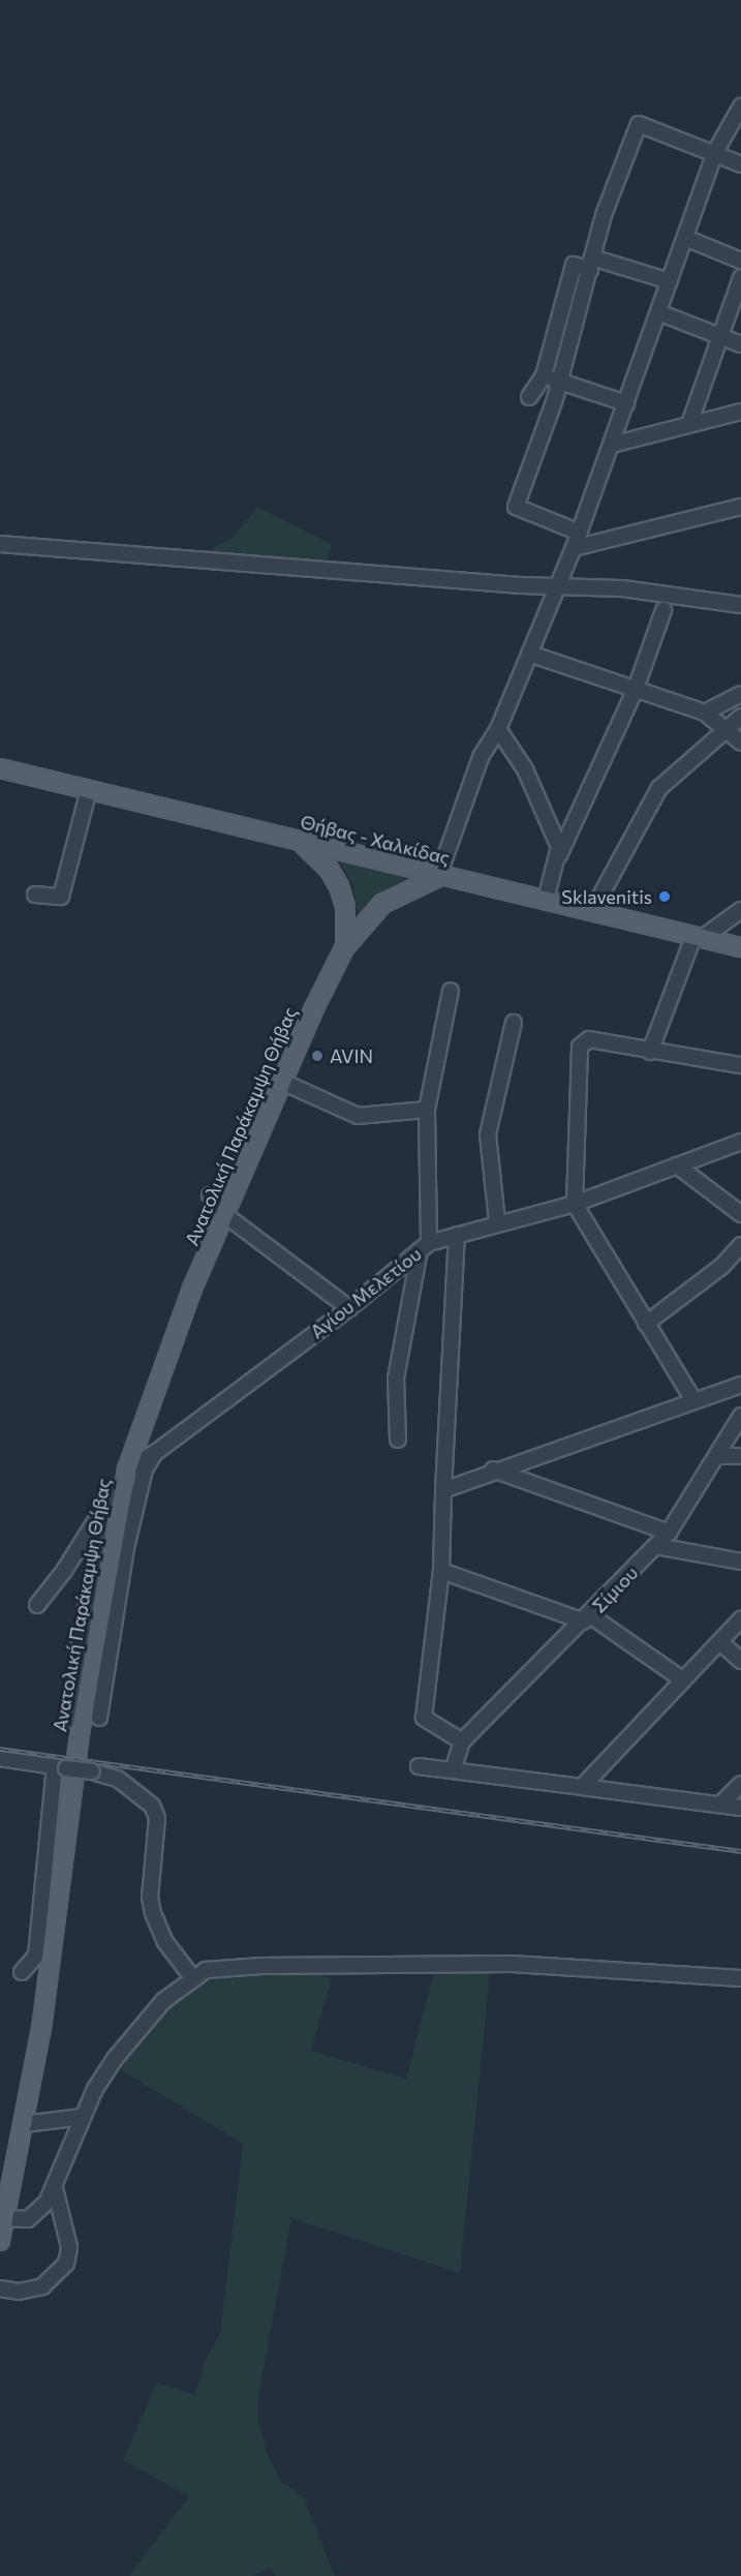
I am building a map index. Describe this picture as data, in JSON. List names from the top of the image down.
{
  "streets": {
    "main road": ["Θήβας - Χαλκίδας", "Ανατολική Παράκαμψη Θήβας"],
    "street": ["Αγίου Μελετίου", "Σίμιου"]
  },
  "crossings": [
    ["Θήβας - Χαλκίδας", "Ανατολική Παράκαμψη Θήβας"],
    ["Ανατολική Παράκαμψη Θήβας", "Αγίου Μελετίου"]
  ],
  "places": ["Sklavenitis", "AVIN"]
}
